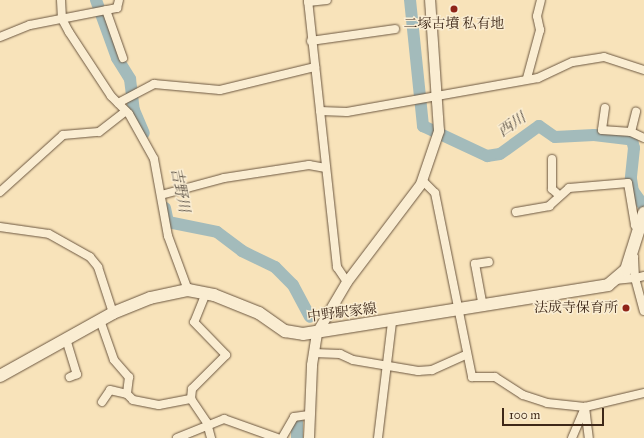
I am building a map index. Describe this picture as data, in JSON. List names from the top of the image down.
{
  "streets": {
    "main road": ["中野駅家線"]
  },
  "water": ["西川", "吉野川"],
  "places": ["二塚古墳 私有地", "法成寺保育所"],
  "scale_bar": "100 m"
}
